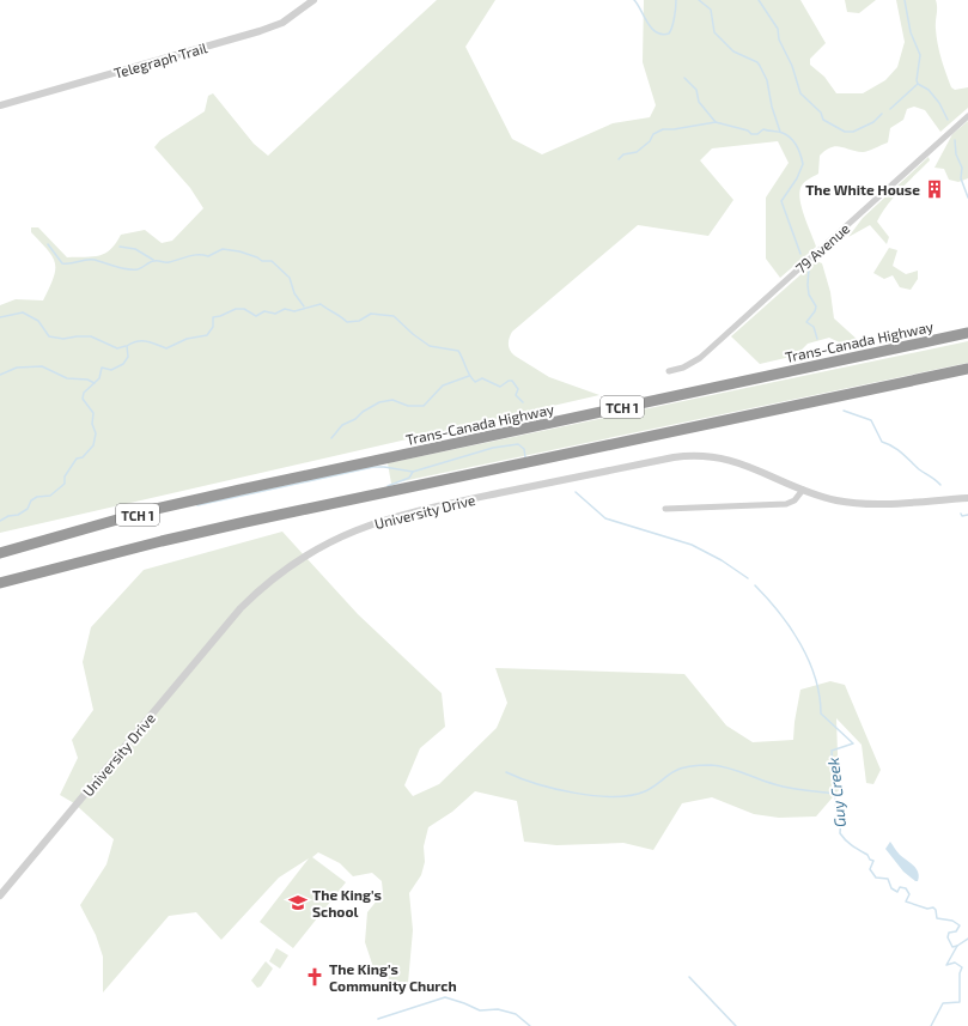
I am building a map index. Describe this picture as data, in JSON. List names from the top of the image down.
{
  "streets": {
    "highway": ["Trans-Canada Highway", "TCH 1"],
    "street": ["Telegraph Trail", "79 Avenue", "University Drive"]
  },
  "water": ["Guy Creek"],
  "places": {
    "building": ["The White House"],
    "school or university": ["The King's School"],
    "church": ["The King's Community Church"]
  }
}
